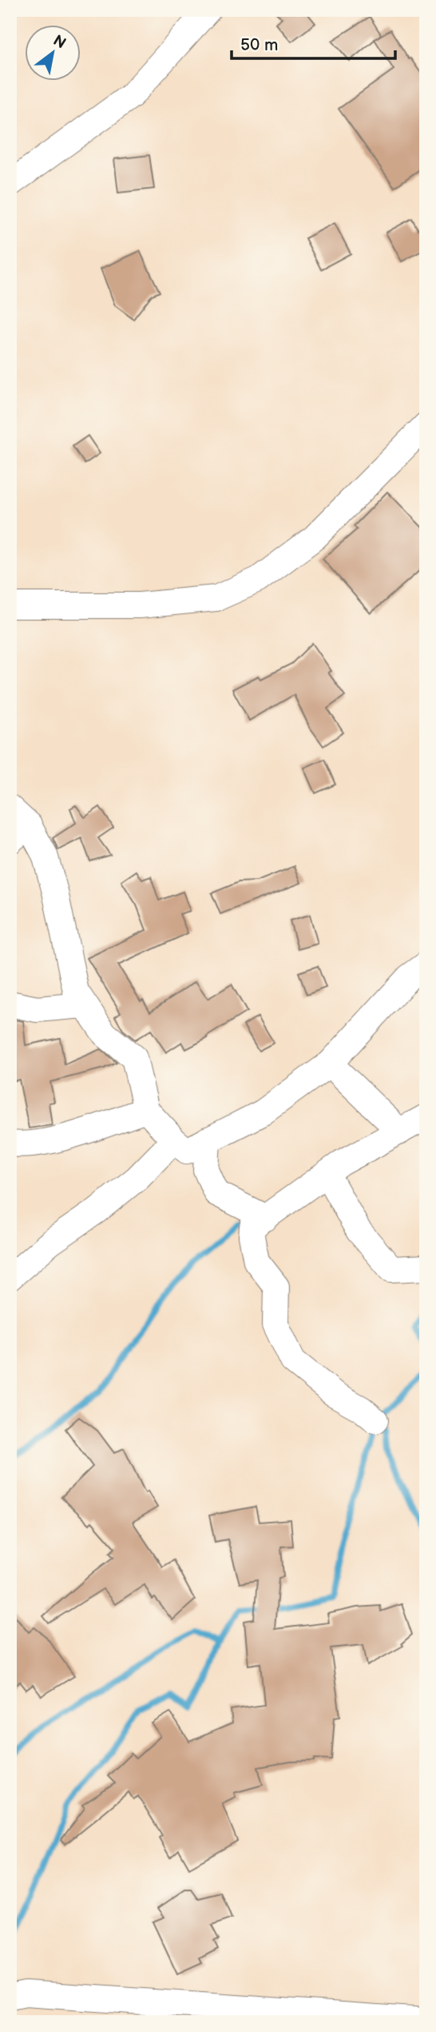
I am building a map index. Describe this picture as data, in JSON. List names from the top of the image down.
{
  "scale_bar": "50 m",
  "north": "top right"
}
